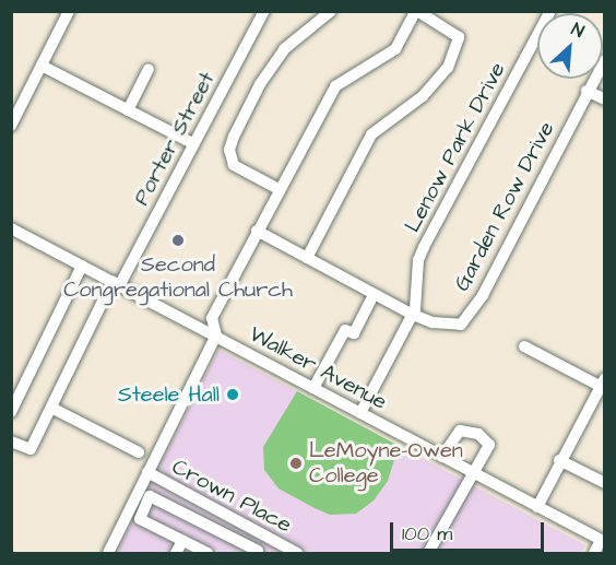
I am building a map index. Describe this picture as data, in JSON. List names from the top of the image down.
{
  "streets": {
    "street": [
      "Porter Street",
      "Lenow Park Drive",
      "Garden Row Drive",
      "Walker Avenue",
      "Crown Place"
    ]
  },
  "crossings": [
    ["Porter Street", "Walker Avenue"],
    ["Lenow Park Drive", "Garden Row Drive"]
  ],
  "places": ["Second Congregational Church", "Steele Hall", "LeMoyne-Owen College"],
  "scale_bar": "100 m",
  "north": "top right"
}
